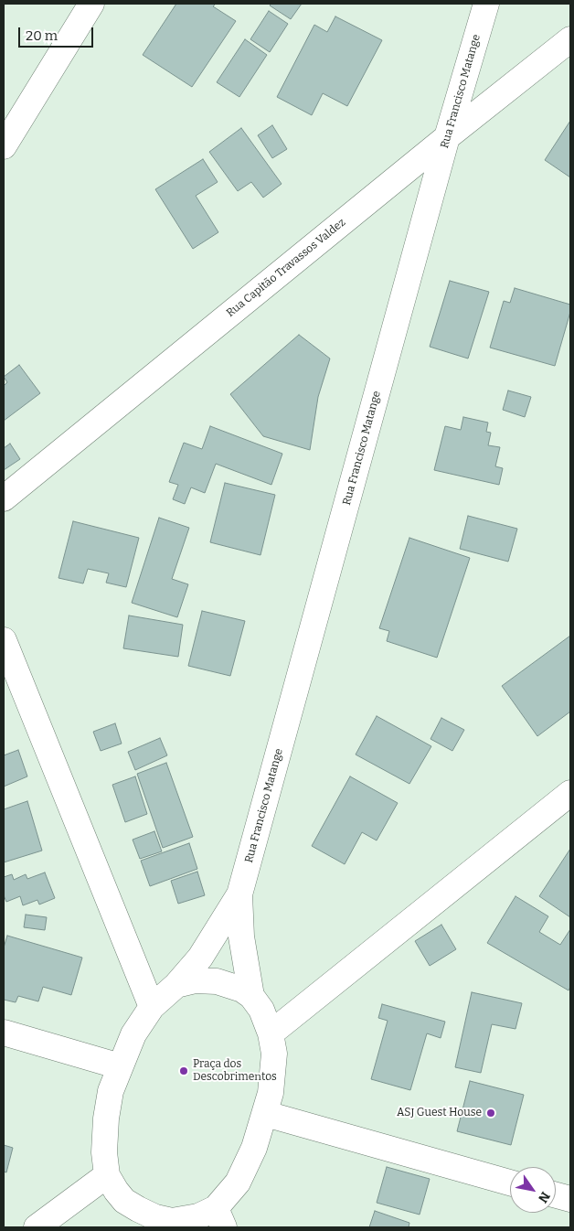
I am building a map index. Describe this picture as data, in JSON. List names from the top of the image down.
{
  "streets": {
    "street": ["Rua Francisco Matange", "Rua Capitão Travassos Valdez"]
  },
  "crossings": [
    ["Rua Francisco Matange", "Rua Capitão Travassos Valdez"]
  ],
  "places": ["Praça dos Descobrimentos", "ASJ Guest House"],
  "scale_bar": "20 m",
  "north": "bottom right"
}
